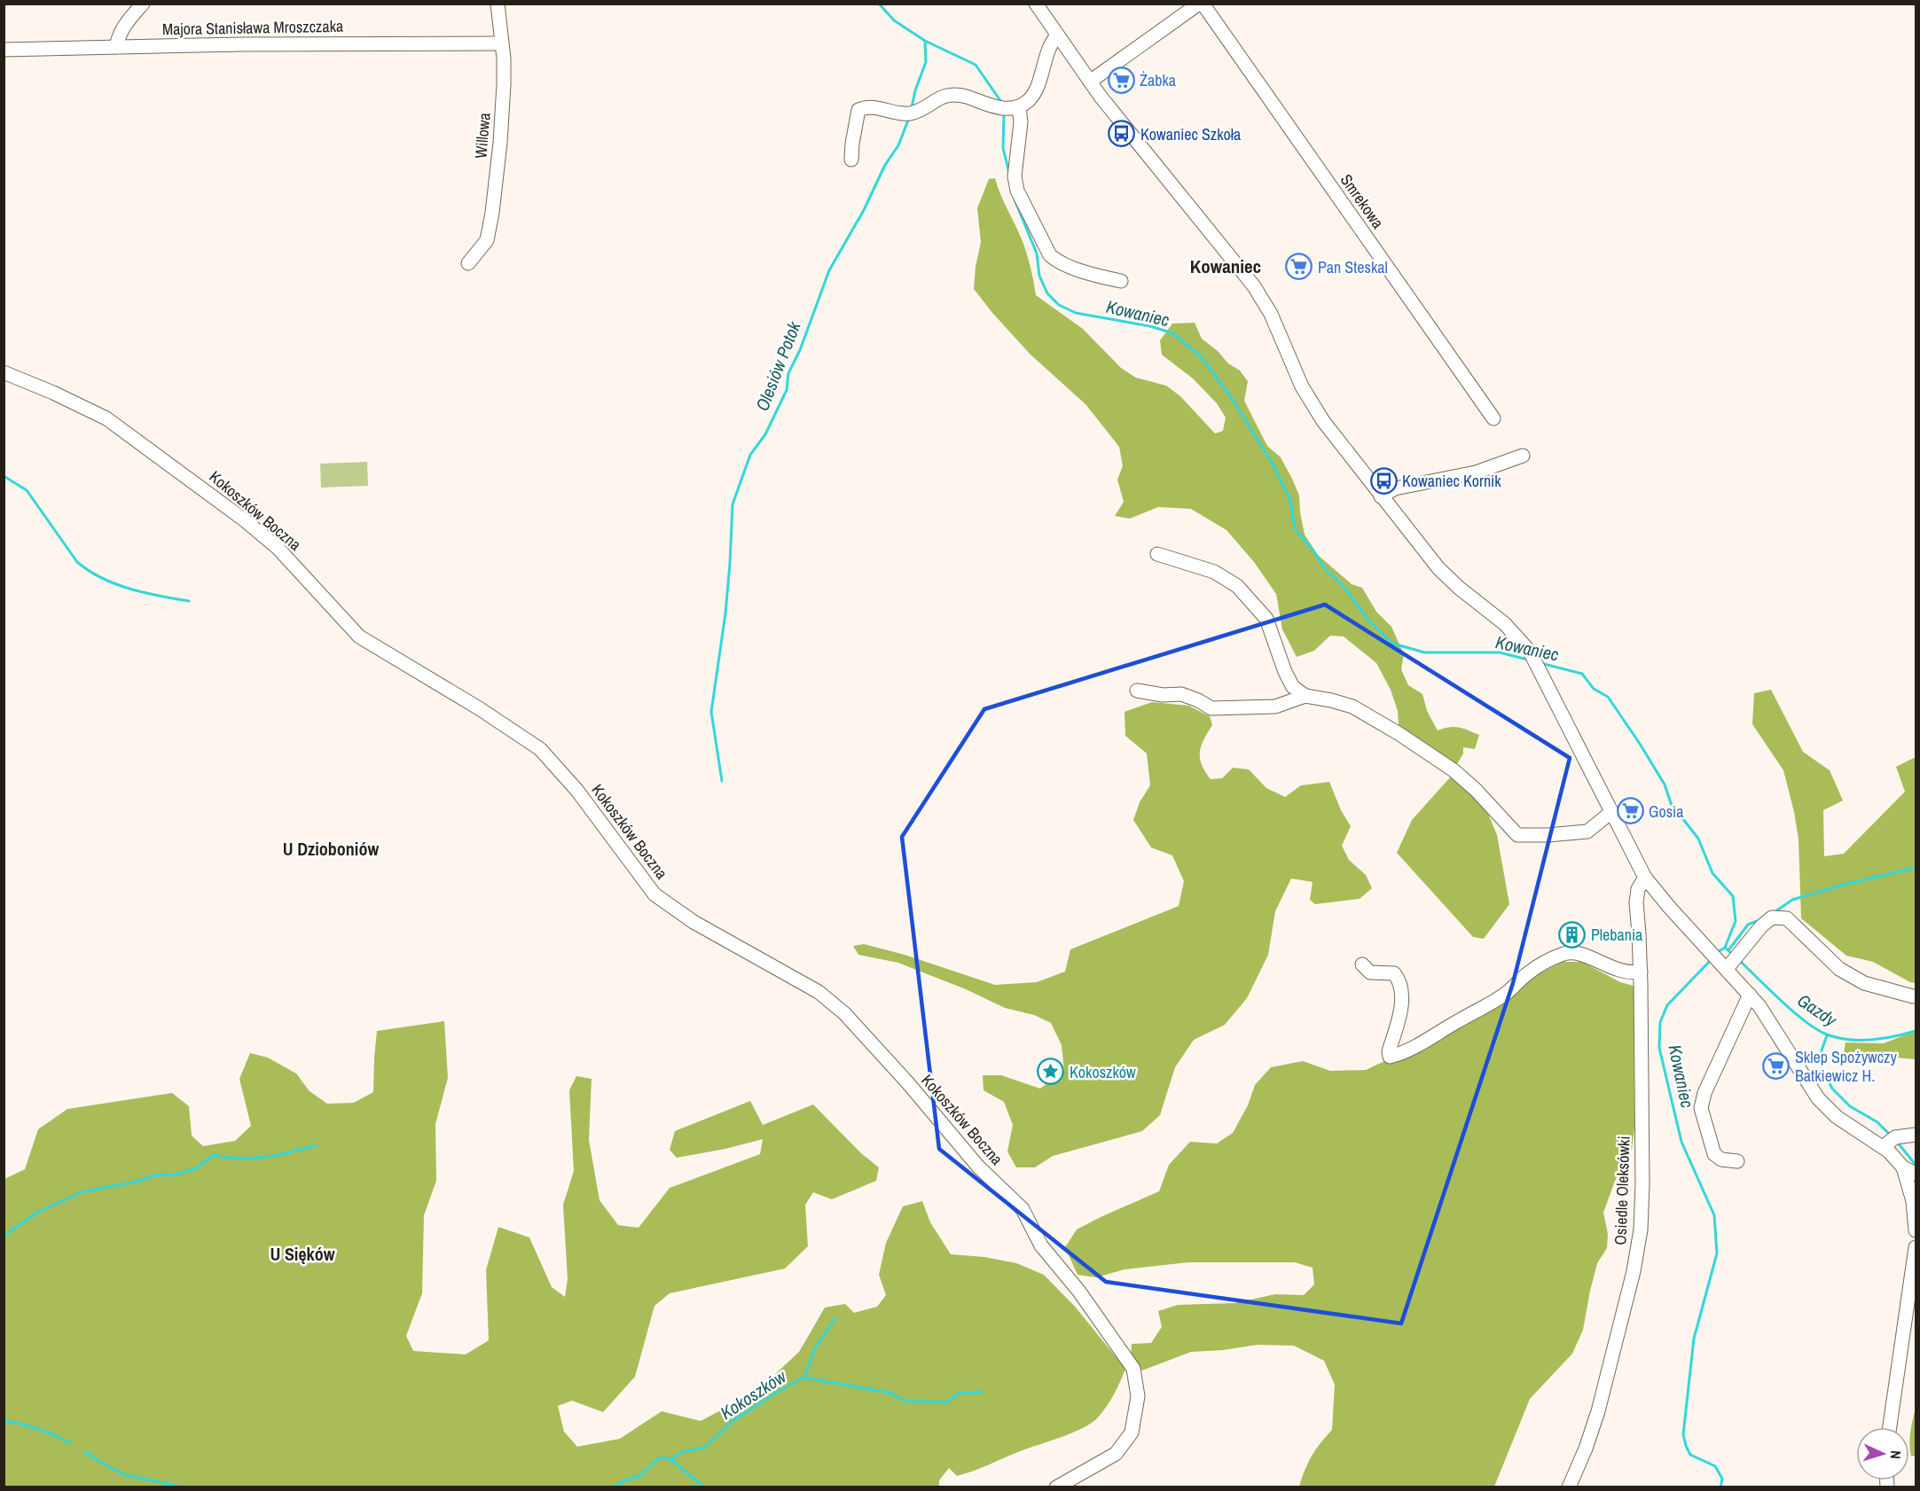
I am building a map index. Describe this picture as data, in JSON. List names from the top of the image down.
{
  "streets": {
    "street": [
      "Majora Stanisława Mroszczaka",
      "Willowa",
      "Smrekowa",
      "Kokoszków Boczna",
      "Osiedle Oleksówki"
    ]
  },
  "crossings": [
    ["Majora Stanisława Mroszczaka", "Willowa"]
  ],
  "districts": ["Kowaniec", "U Dzioboniów", "U Sięków"],
  "water": [
    "Kowaniec",
    "Olesiów Potok",
    "Gazdy",
    "Kokoszków"
  ],
  "places": {
    "supermarket": [
      "Żabka",
      "Pan Steskal",
      "Gosia",
      "Sklep Spożywczy Batkiewicz H."
    ],
    "bus stop": ["Kowaniec Szkoła", "Kowaniec Kornik"],
    "building": ["Plebania"],
    "place": ["Kokoszków"]
  },
  "north": "right"
}
